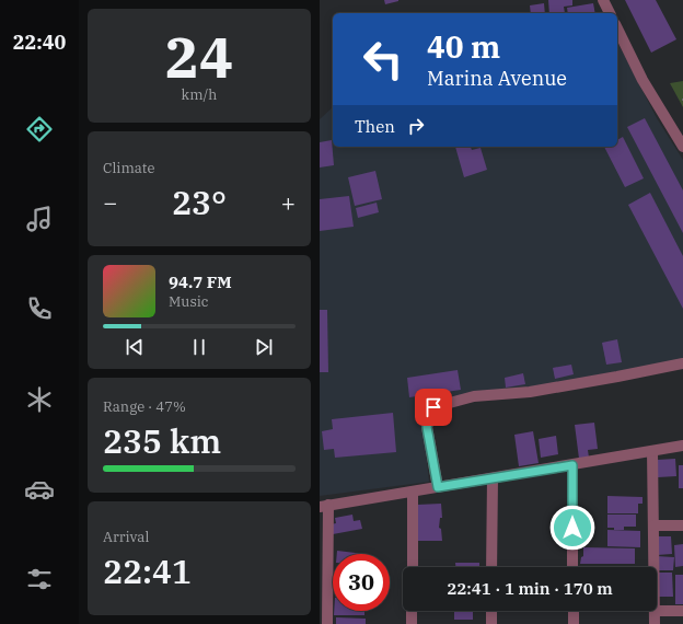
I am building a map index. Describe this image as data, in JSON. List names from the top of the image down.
{
  "page": {
    "tabs": "22:40",
    "tile": [
      ["24", "km/h"],
      "Climate",
      ["Range · 47%", "235 km"],
      ["Arrival", "22:41"]
    ],
    "turn": ["40 m", "Marina Avenue"],
    "then": "Then",
    "heat": ["−", "23°", "+"],
    "song": ["94.7 FM", "Music"],
    "limit": "30",
    "trip": "22:41 · 1 min · 170 m"
  }
}
